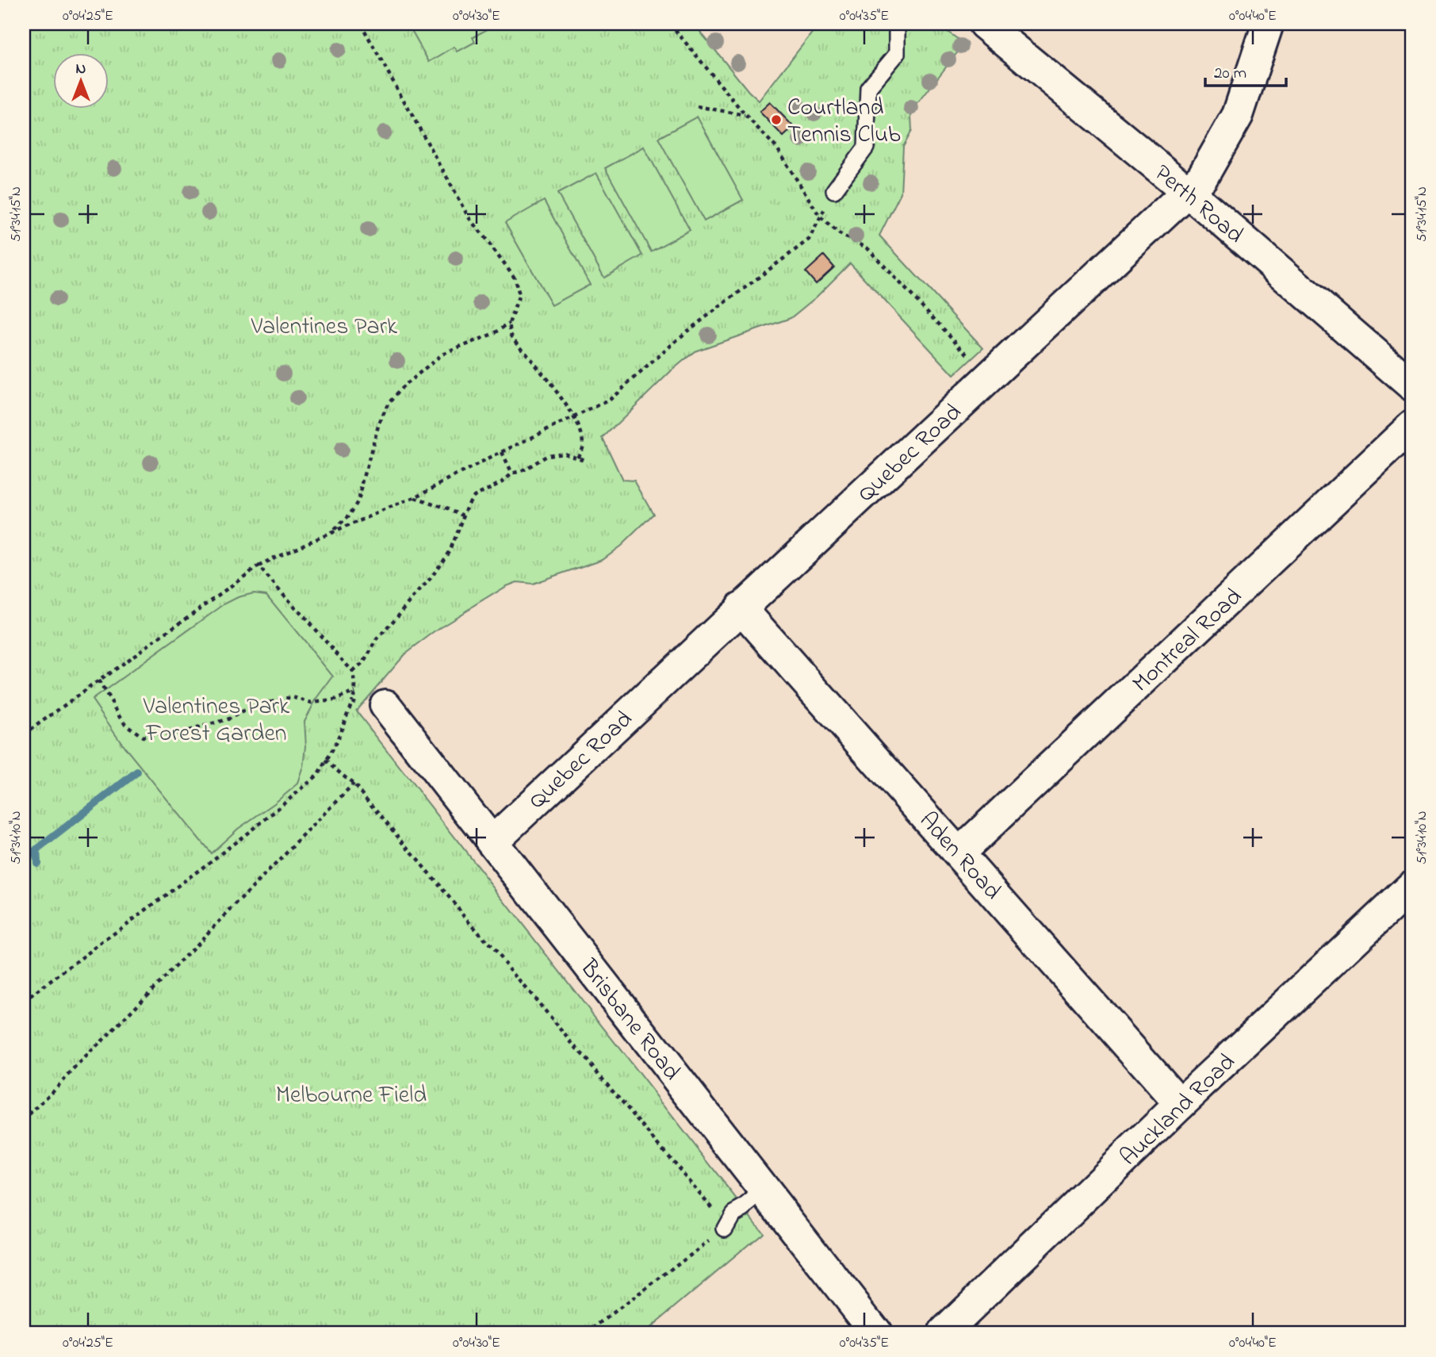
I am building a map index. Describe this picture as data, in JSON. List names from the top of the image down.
{
  "streets": {
    "street": [
      "Perth Road",
      "Quebec Road",
      "Montreal Road",
      "Aden Road",
      "Brisbane Road",
      "Auckland Road"
    ]
  },
  "crossings": [
    ["Perth Road", "Quebec Road"],
    ["Quebec Road", "Aden Road"],
    ["Quebec Road", "Brisbane Road"],
    ["Montreal Road", "Aden Road"],
    ["Aden Road", "Auckland Road"]
  ],
  "parks": ["Valentines Park", "Valentines Park Forest Garden", "Melbourne Field"],
  "places": ["Courtland Tennis Club"],
  "scale_bar": "20 m",
  "north": "top",
  "coordinates": [
    "0°04'25\"E",
    "0°04'30\"E",
    "0°04'35\"E",
    "0°04'40\"E",
    "51°34'15\"N",
    "51°34'10\"N"
  ]
}
